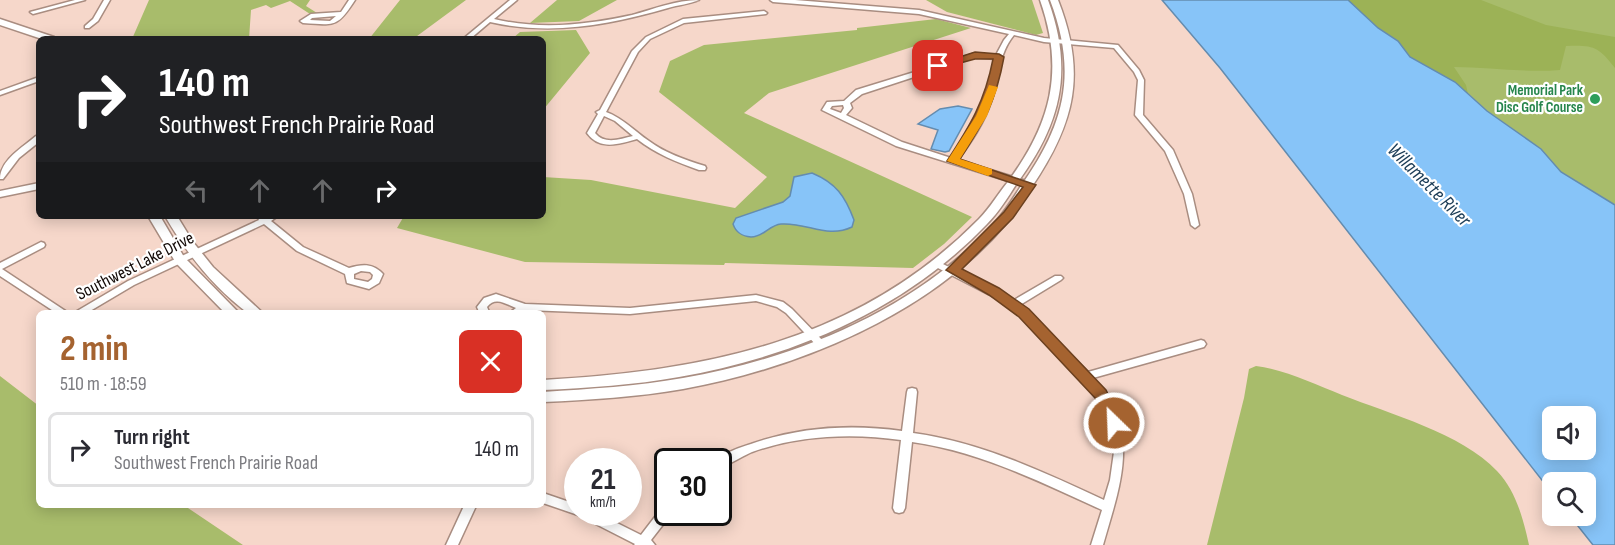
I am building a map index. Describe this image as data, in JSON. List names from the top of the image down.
{
  "streets": {
    "street": ["Southwest Lake Drive"]
  },
  "water": ["Willamette River"],
  "places": ["Memorial Park Disc Golf Course"],
  "page": {
    "turn": ["140 m", "Southwest French Prairie Road"],
    "heading": ["2 min", "510 m · 18:59"],
    "list": [
      {
        "name": "Turn right",
        "note": "Southwest French Prairie Road",
        "value": "140 m"
      }
    ],
    "speed": "21 km/h",
    "limit": "30"
  }
}
